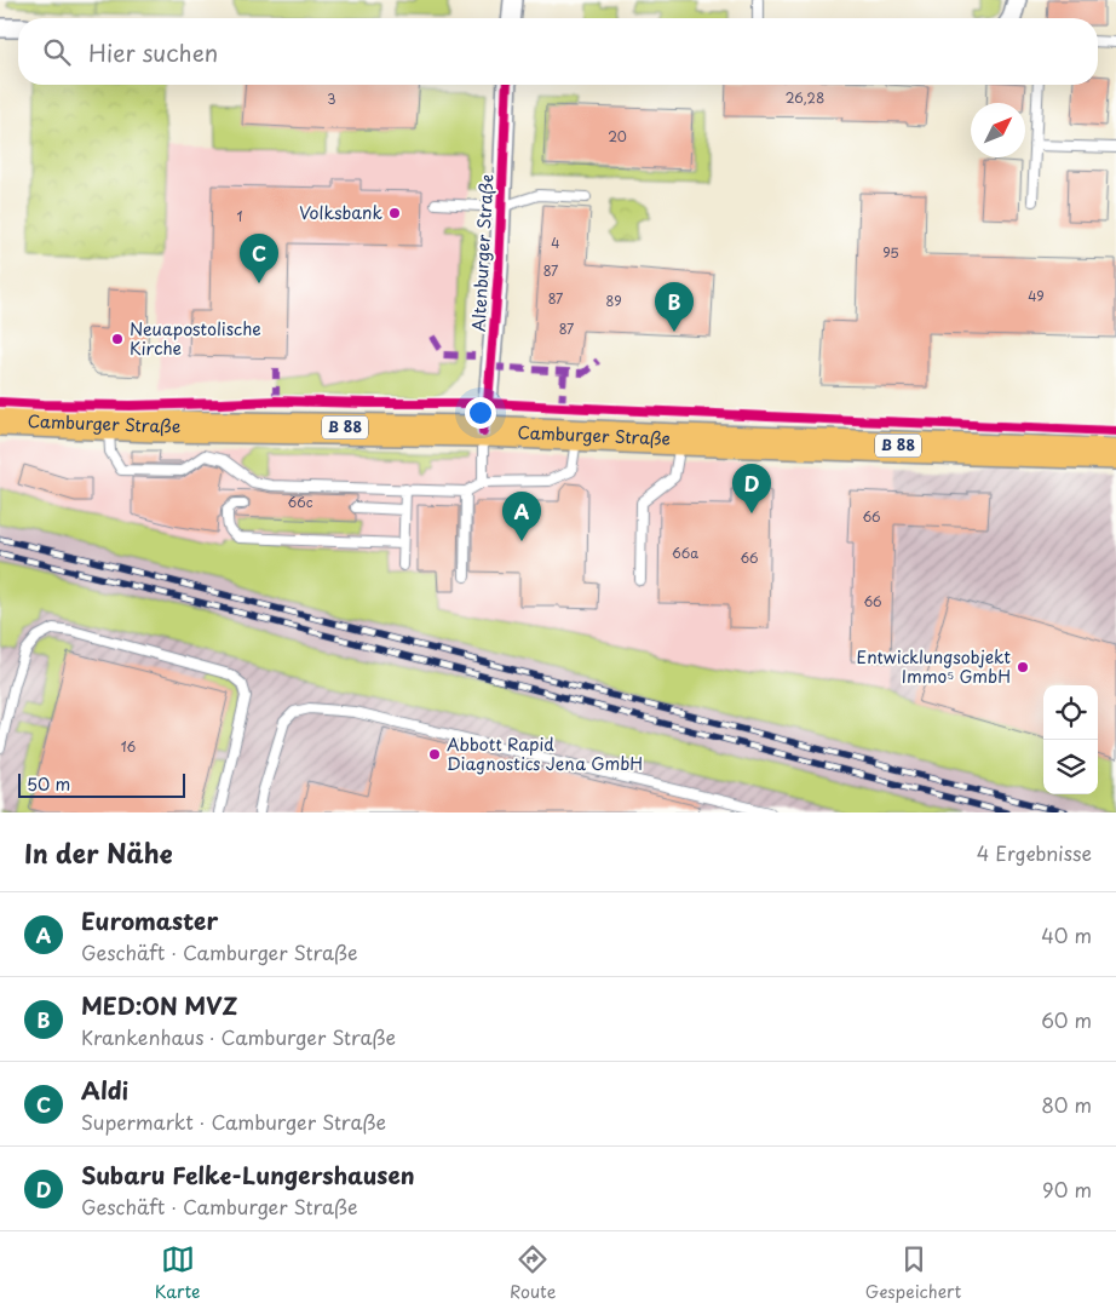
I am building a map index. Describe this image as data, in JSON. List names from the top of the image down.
{
  "streets": {
    "main road": ["Camburger Straße", "B 88"],
    "street": ["Altenburger Straße"]
  },
  "crossings": [
    ["Altenburger Straße", "Camburger Straße"]
  ],
  "places": [
    "Volksbank",
    "Neuapostolische Kirche",
    "Entwicklungsobjekt Immo⁵ GmbH",
    "Abbott Rapid Diagnostics Jena GmbH"
  ],
  "house_numbers": [
    "26,28",
    "3",
    "20",
    "1",
    "4",
    "95",
    "87",
    "49",
    "87",
    "89",
    "87",
    "66c",
    "66",
    "66a",
    "66",
    "66",
    "16"
  ],
  "scale_bar": "50 m",
  "north": "top right",
  "page": {
    "search": "Hier suchen",
    "pins": [
      "C",
      "B",
      "D",
      "A"
    ],
    "scale": "50 m",
    "heading": ["In der Nähe", "4 Ergebnisse"],
    "list": [
      {
        "mark": "A",
        "name": "Euromaster",
        "note": "Geschäft · Camburger Straße",
        "value": "40 m"
      },
      {
        "mark": "B",
        "name": "MED:ON MVZ",
        "note": "Krankenhaus · Camburger Straße",
        "value": "60 m"
      },
      {
        "mark": "C",
        "name": "Aldi",
        "note": "Supermarkt · Camburger Straße",
        "value": "80 m"
      },
      {
        "mark": "D",
        "name": "Subaru Felke-Lungershausen",
        "note": "Geschäft · Camburger Straße",
        "value": "90 m"
      }
    ],
    "nav": ["Karte", "Route", "Gespeichert"]
  }
}
